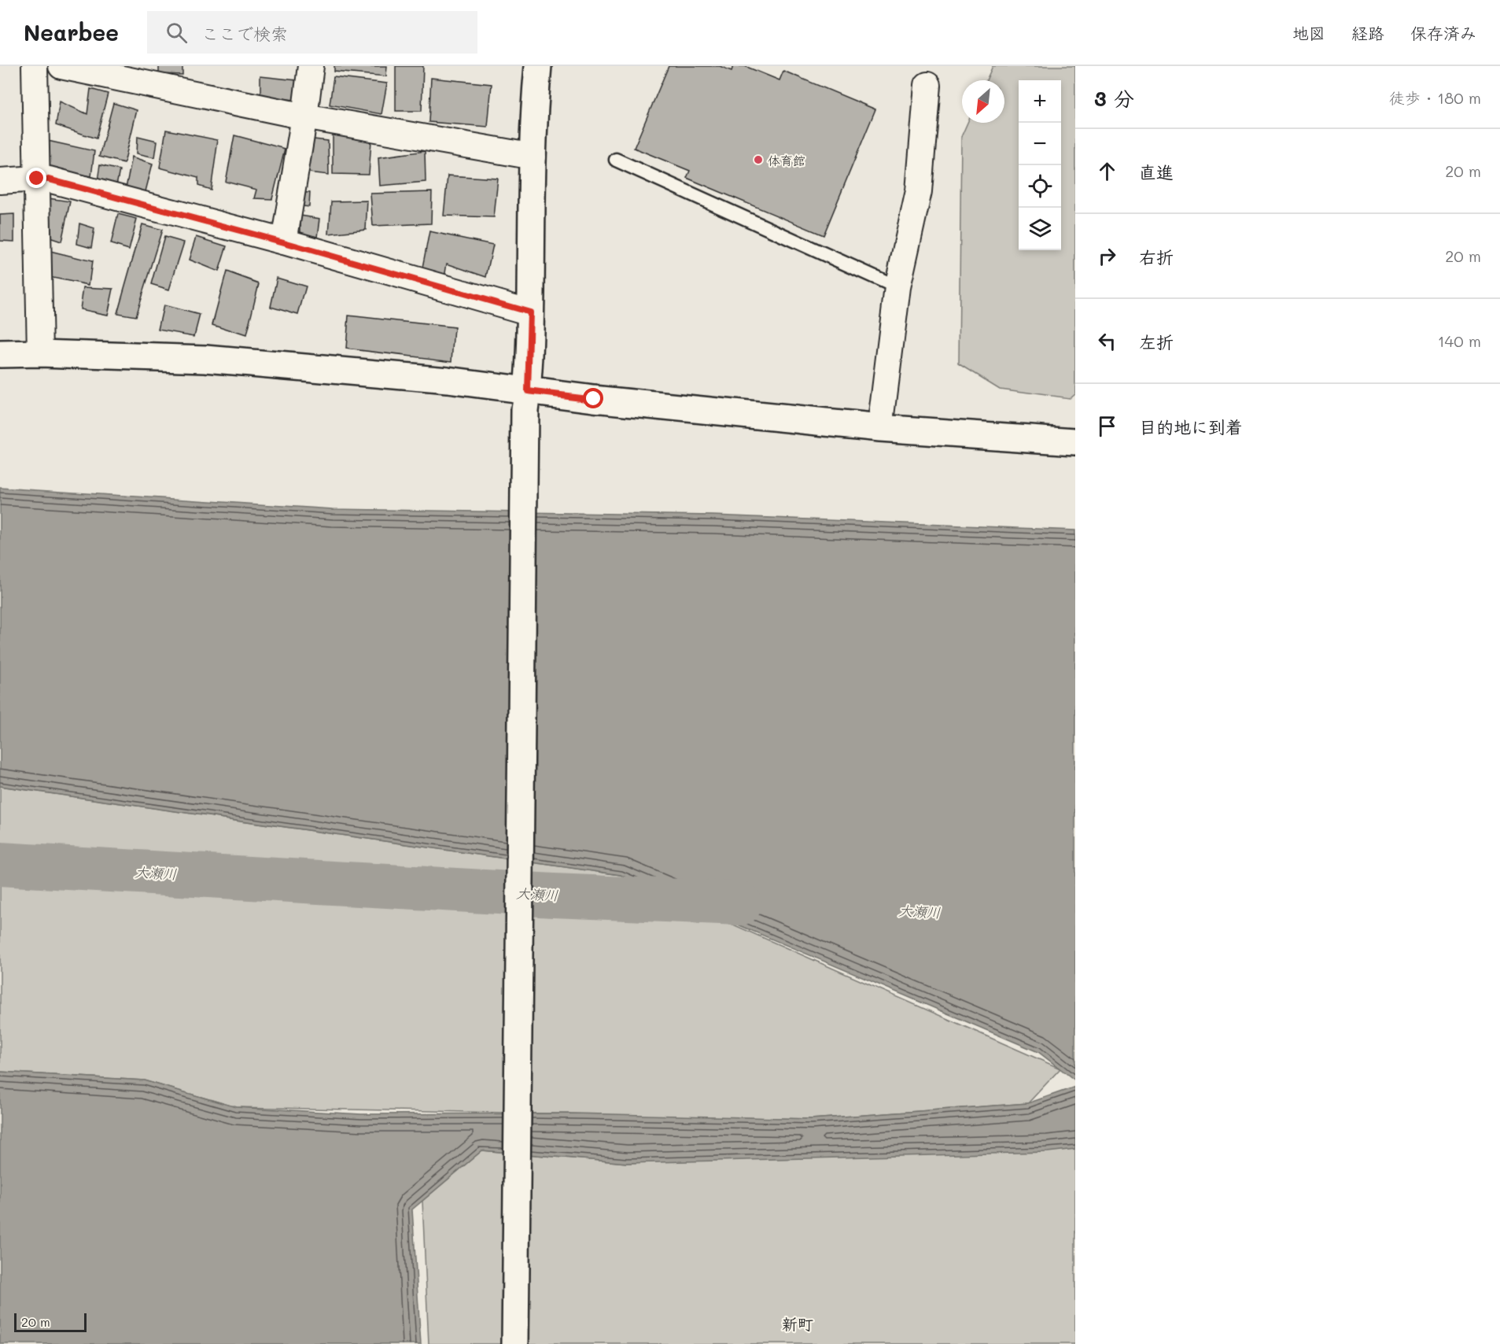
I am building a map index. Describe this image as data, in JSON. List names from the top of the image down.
{
  "districts": ["新町"],
  "water": ["大瀬川"],
  "places": ["体育館"],
  "scale_bar": "20 m",
  "north": "bottom left",
  "page": {
    "header": "Nearbee",
    "search": "ここで検索",
    "nav": ["地図", "経路", "保存済み"],
    "heading": ["3 分", "徒歩 · 180 m"],
    "map_buttons": ["+", "−"],
    "list": [
      ["直進", "20 m"],
      ["右折", "20 m"],
      ["左折", "140 m"],
      "目的地に到着"
    ],
    "scale": "20 m"
  }
}
